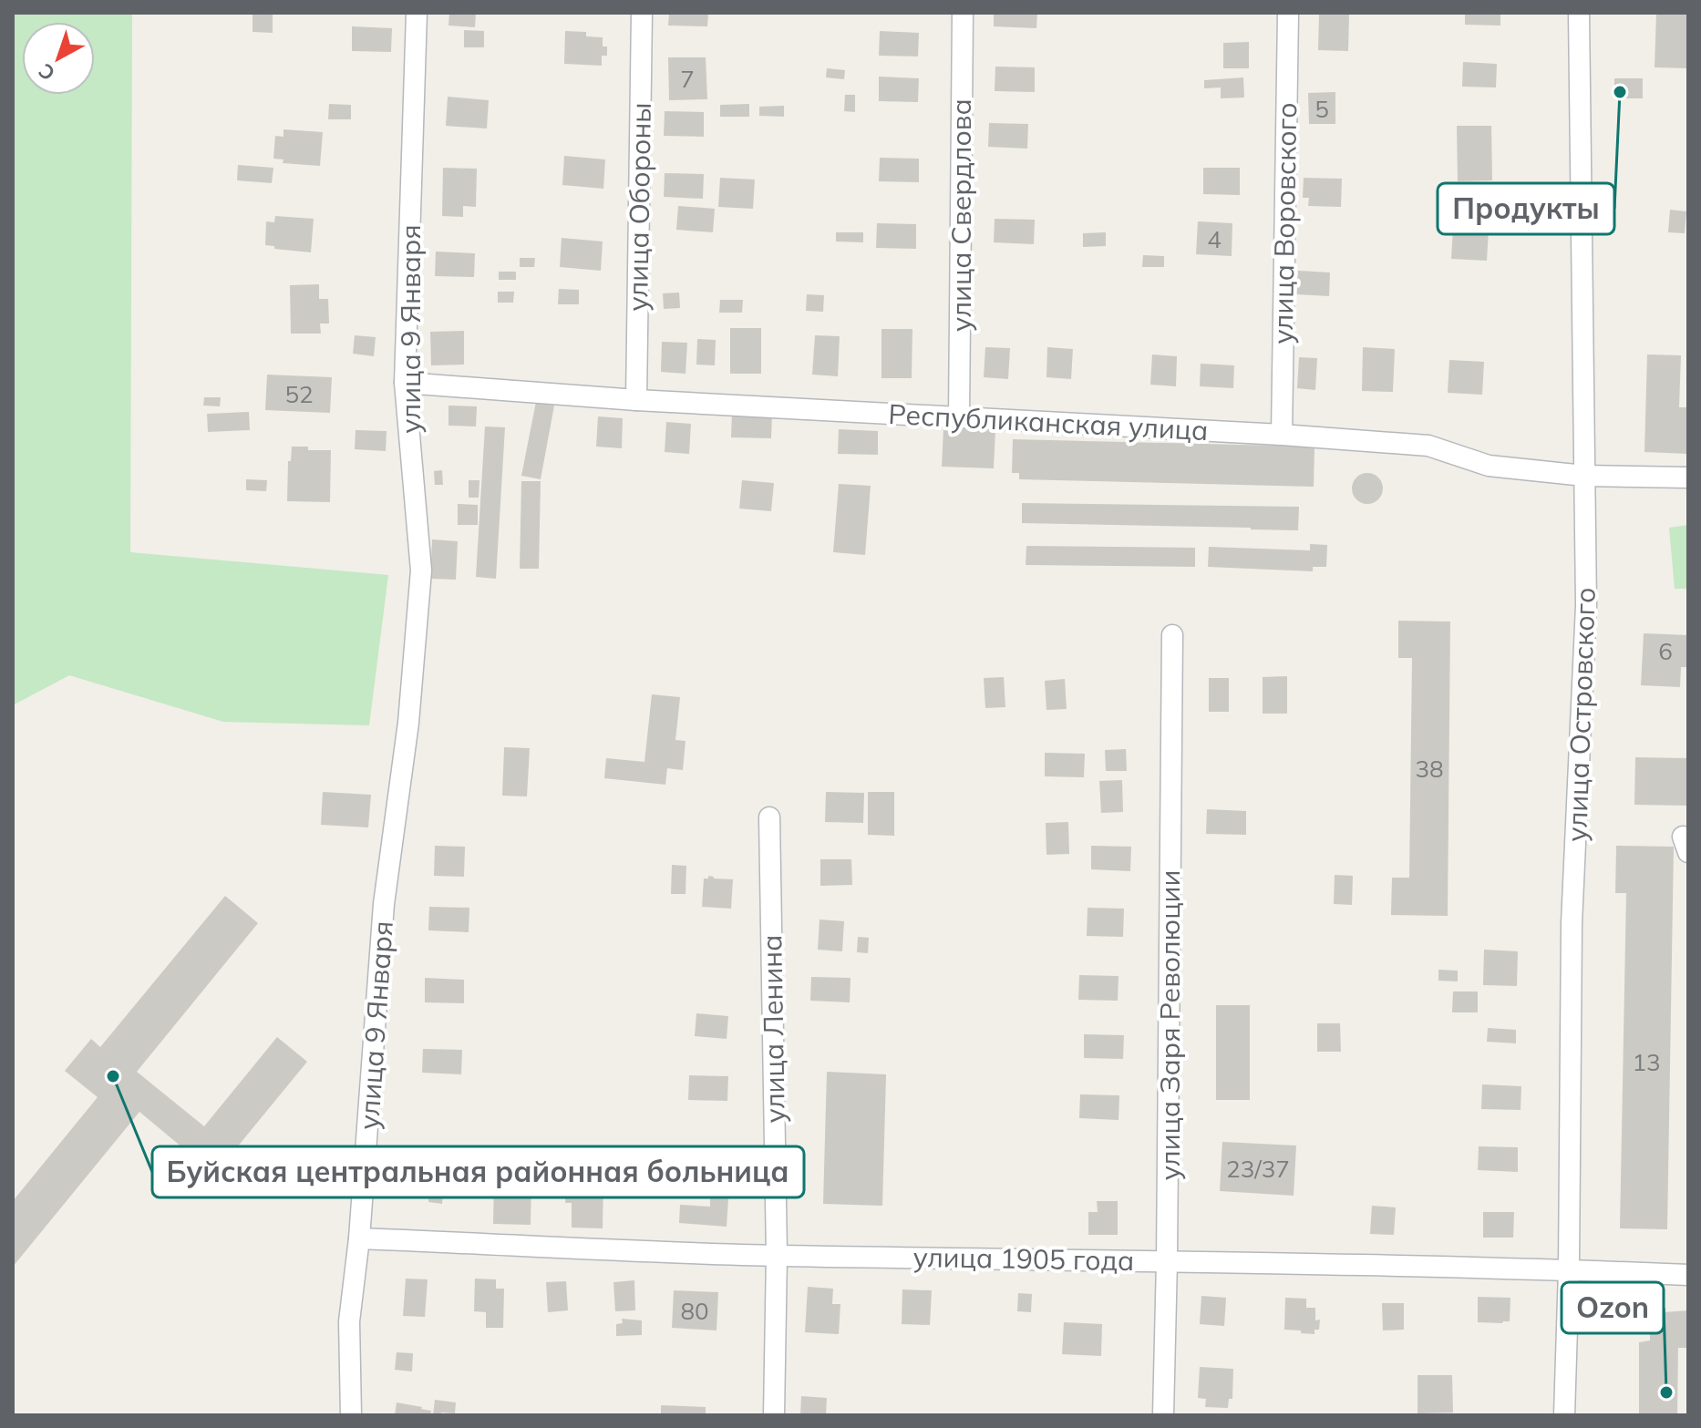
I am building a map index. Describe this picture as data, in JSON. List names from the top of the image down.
{
  "streets": {
    "street": [
      "улица Обороны",
      "улица Свердлова",
      "улица Воровского",
      "улица 9 Января",
      "Республиканская улица",
      "улица Островского",
      "улица Заря Революции",
      "улица Ленина",
      "улица 1905 года"
    ]
  },
  "crossings": [
    ["улица Обороны", "Республиканская улица"],
    ["улица Свердлова", "Республиканская улица"],
    ["улица Воровского", "Республиканская улица"],
    ["улица 9 Января", "Республиканская улица"],
    ["улица 9 Января", "улица 1905 года"],
    ["Республиканская улица", "улица Островского"],
    ["улица Островского", "улица 1905 года"],
    ["улица Заря Революции", "улица 1905 года"],
    ["улица Ленина", "улица 1905 года"]
  ],
  "places": ["Продукты", "Буйская центральная районная больница", "Ozon"],
  "house_numbers": [
    "7",
    "5",
    "4",
    "52",
    "6",
    "38",
    "13",
    "23/37",
    "80"
  ],
  "north": "bottom left"
}
